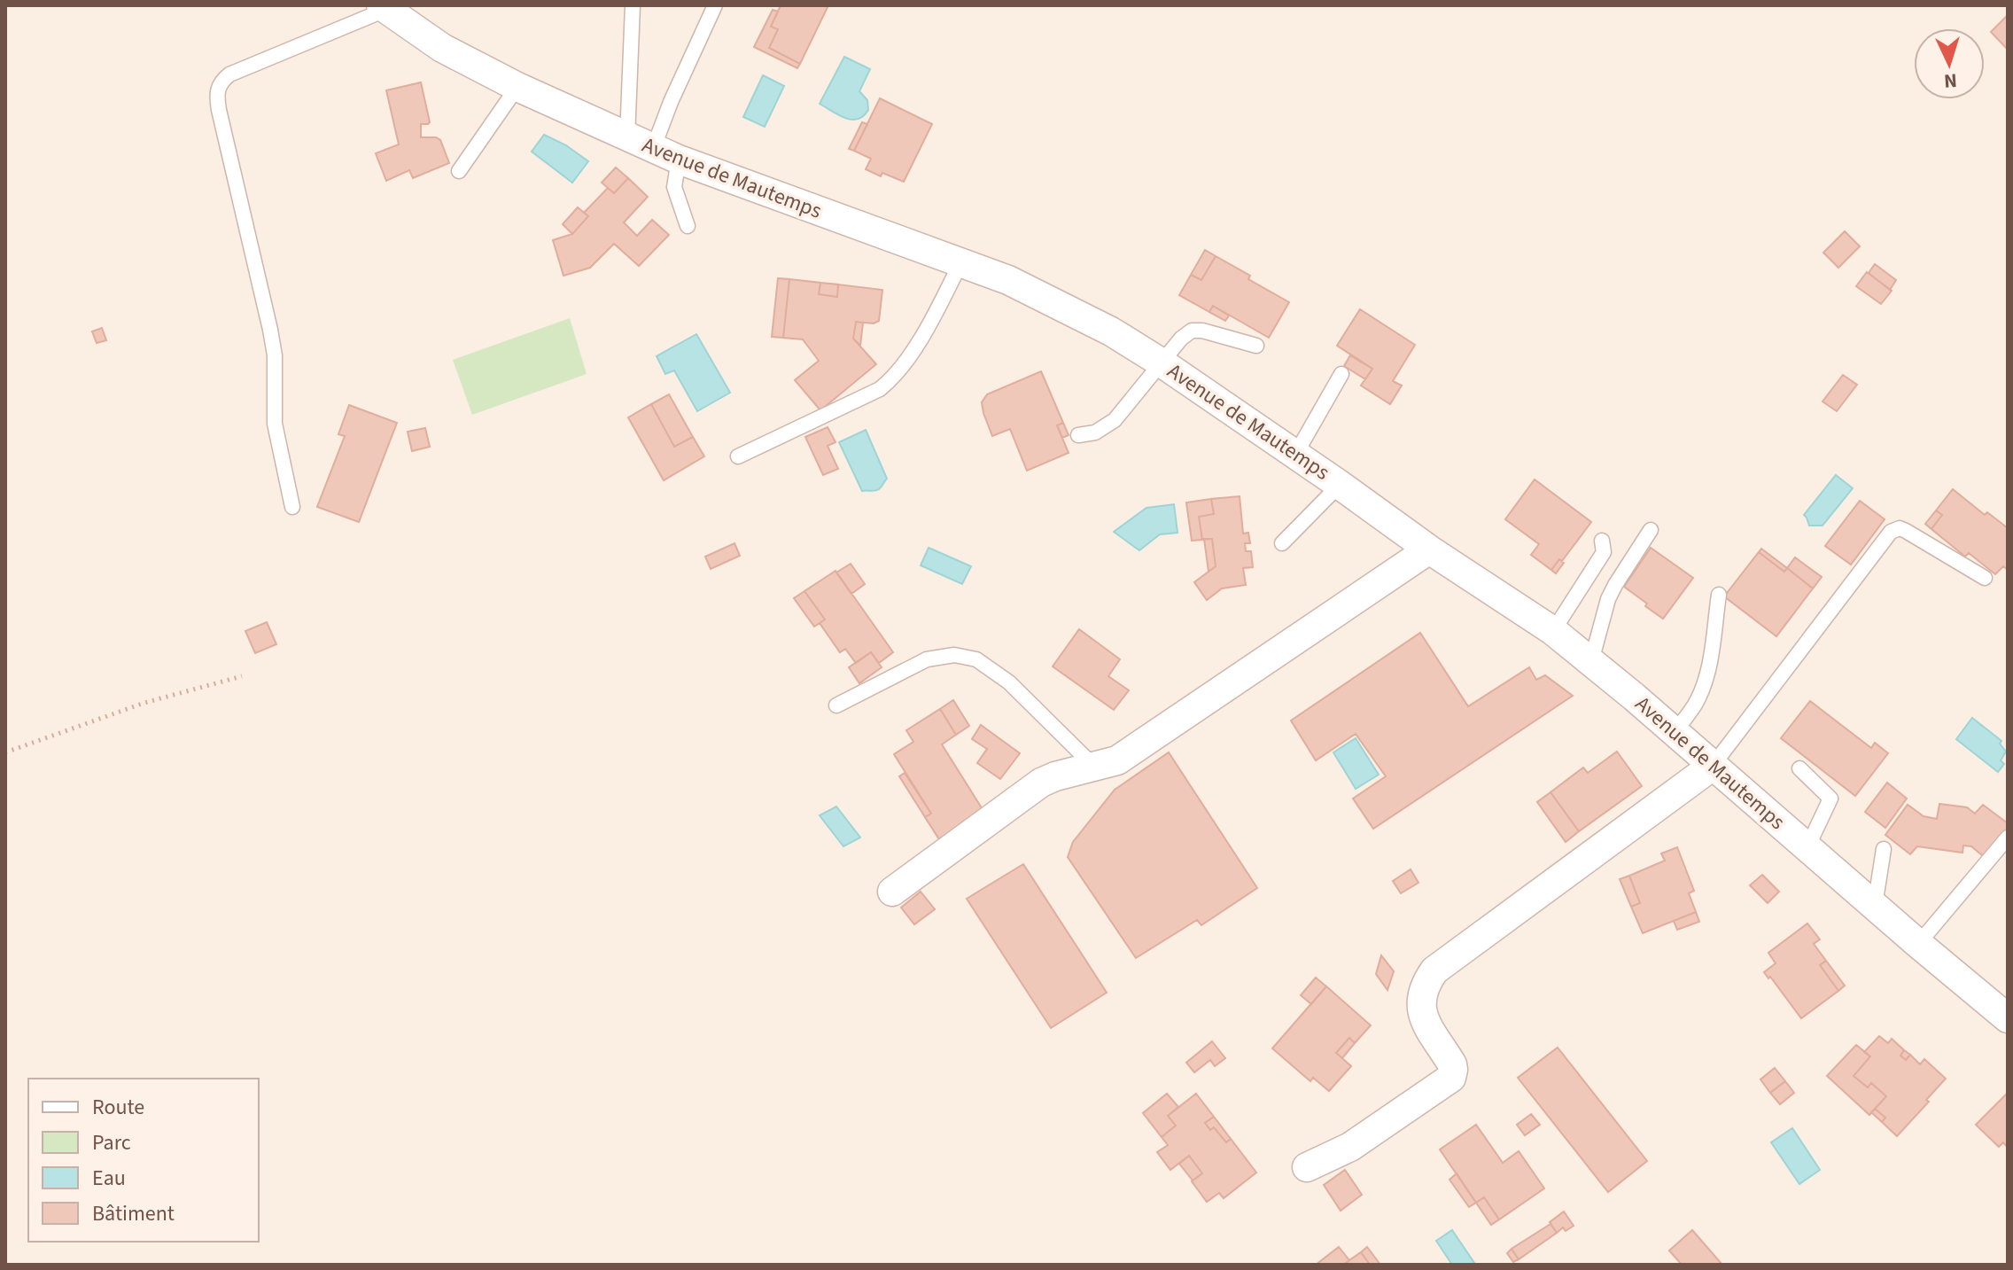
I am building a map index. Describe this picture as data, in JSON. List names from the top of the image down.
{
  "streets": {
    "street": ["Avenue de Mautemps"]
  },
  "legend": [
    "Route",
    "Parc",
    "Eau",
    "Bâtiment"
  ],
  "north": "bottom"
}
